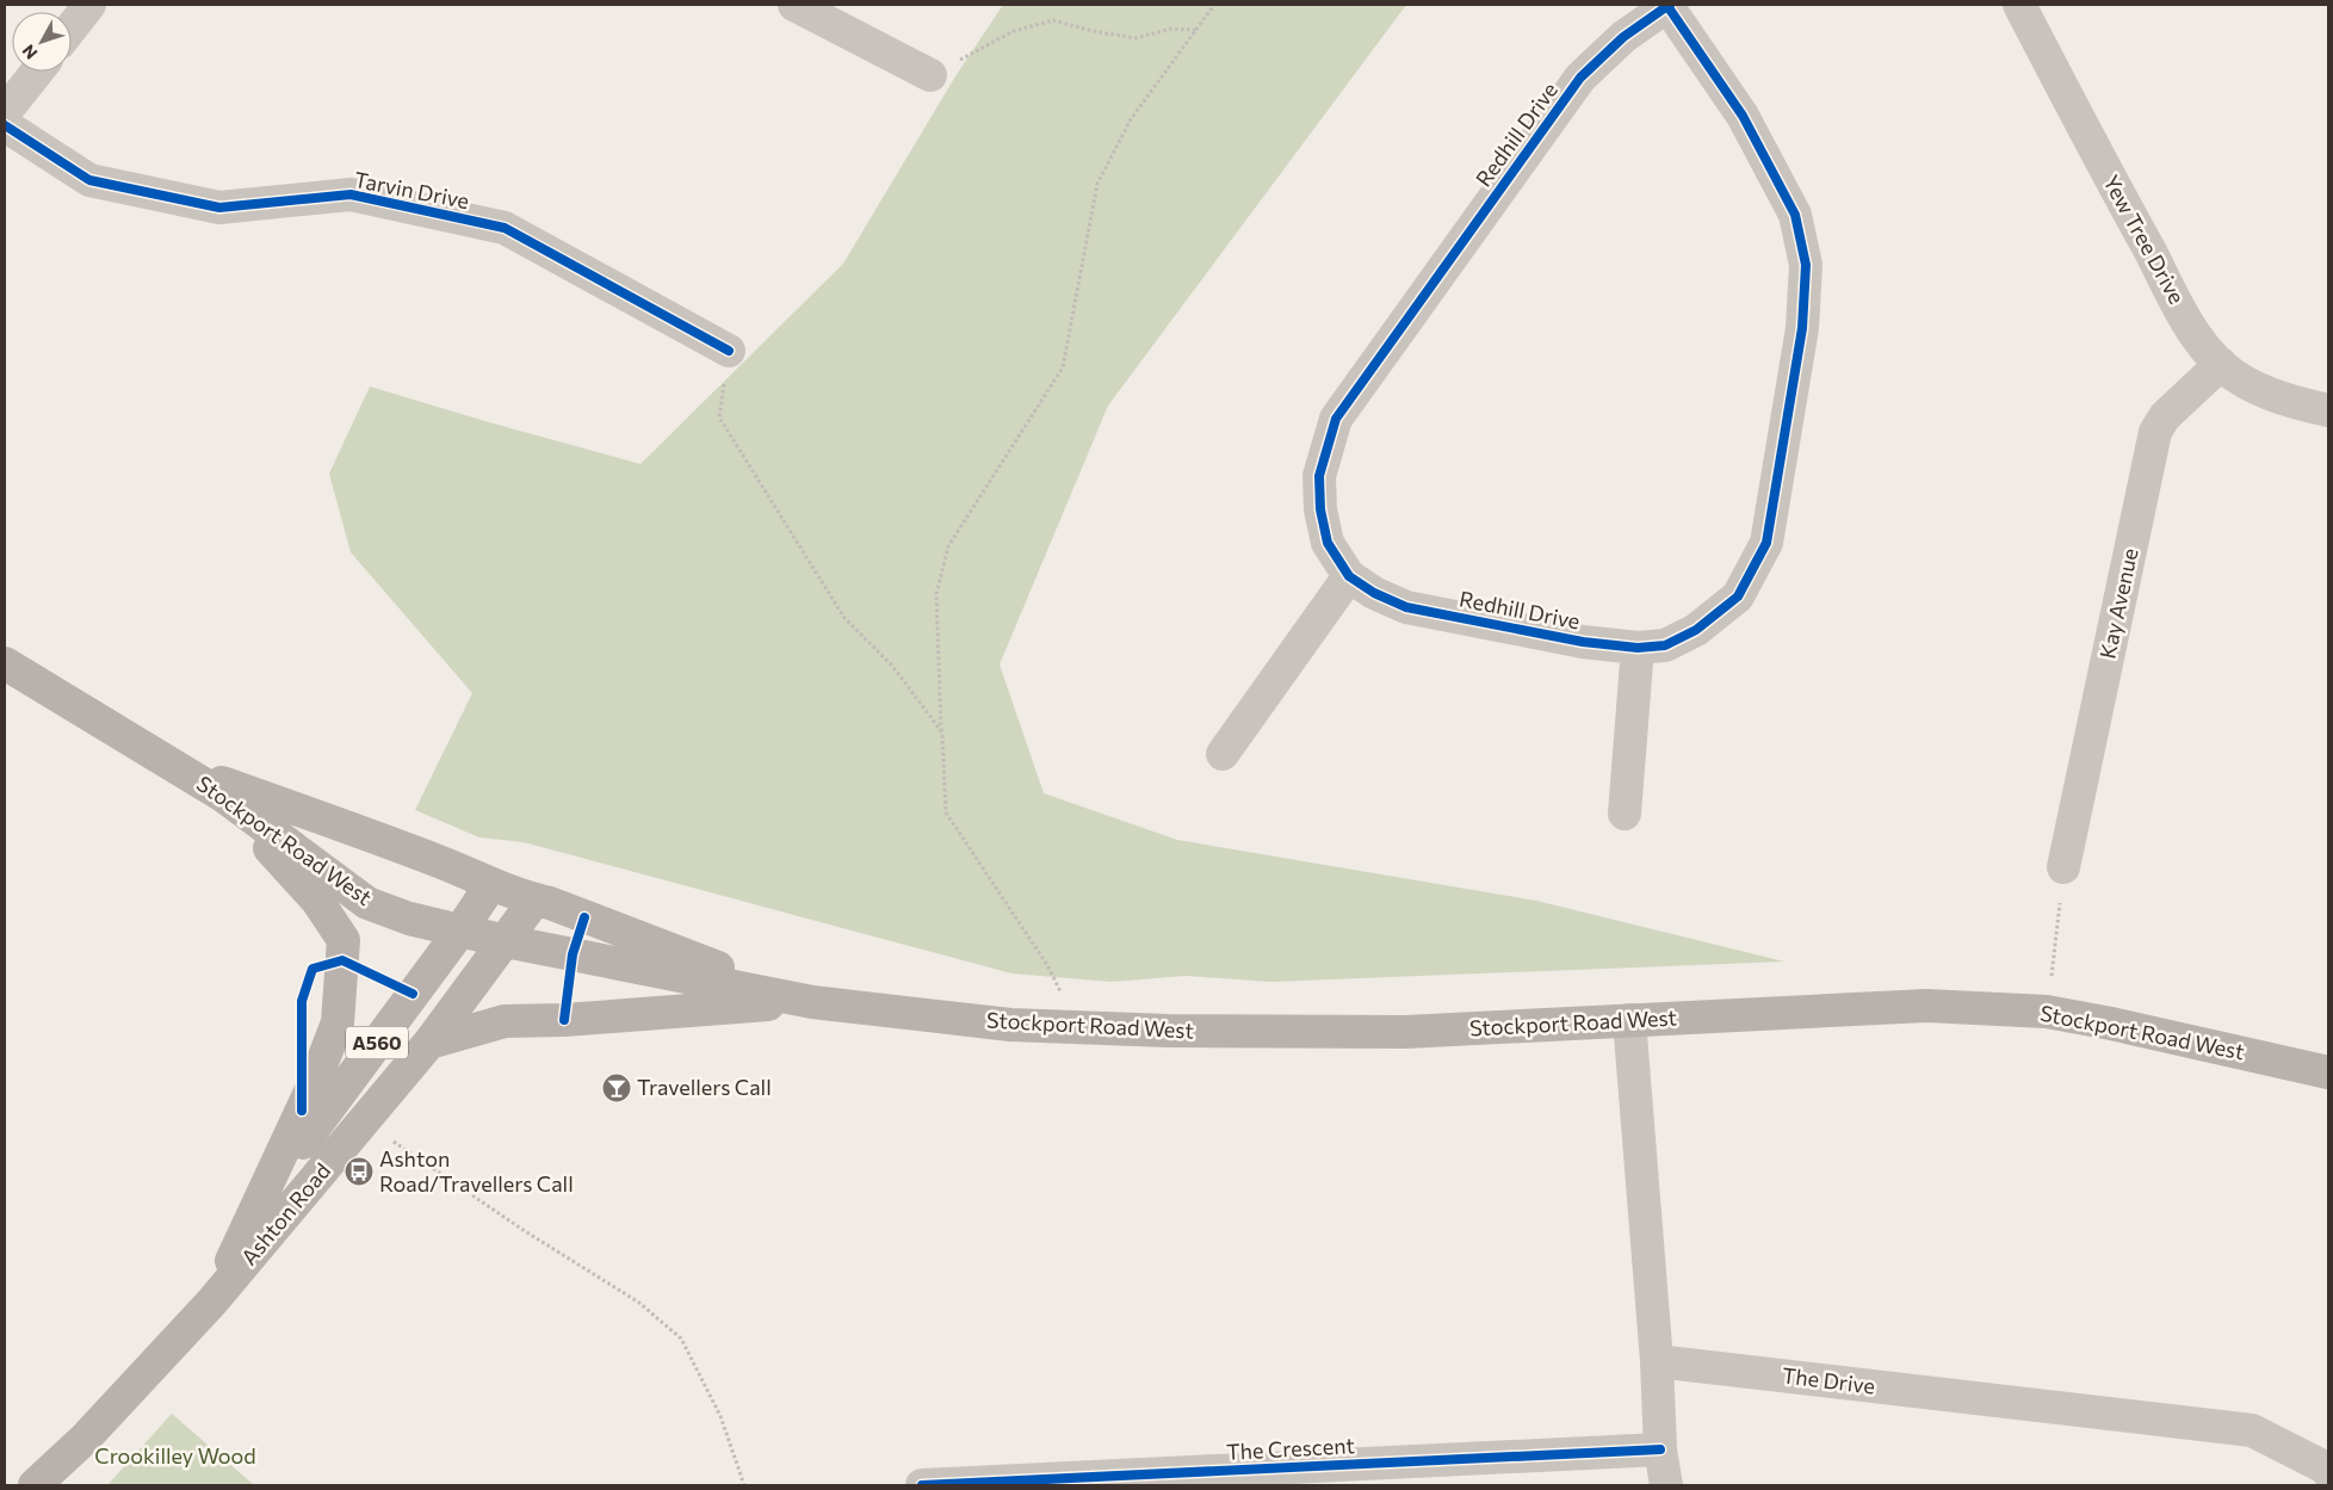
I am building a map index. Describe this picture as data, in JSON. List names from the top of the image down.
{
  "streets": {
    "main road": ["Stockport Road West", "A560", "Ashton Road"],
    "street": [
      "Redhill Drive",
      "Tarvin Drive",
      "Yew Tree Drive",
      "Kay Avenue",
      "The Drive",
      "The Crescent"
    ]
  },
  "crossings": [
    ["Yew Tree Drive", "Kay Avenue"],
    ["Stockport Road West", "Ashton Road"]
  ],
  "parks": ["Crookilley Wood"],
  "places": {
    "bar": ["Travellers Call"],
    "bus stop": ["Ashton Road/Travellers Call"]
  },
  "north": "bottom left"
}
